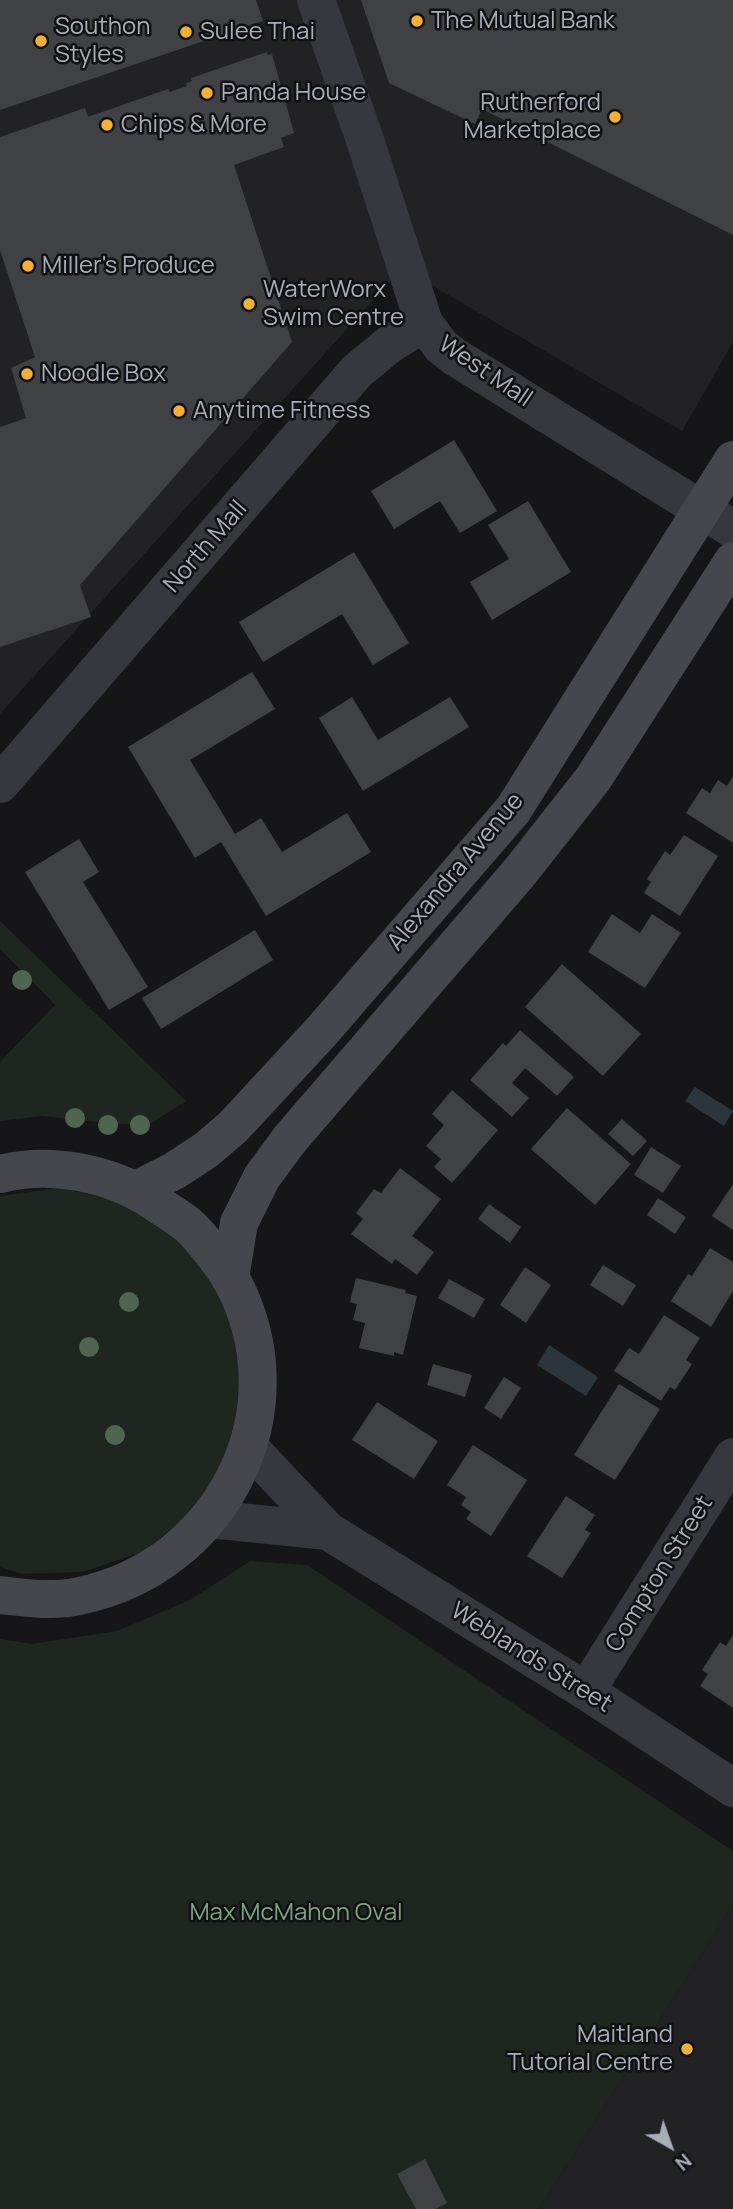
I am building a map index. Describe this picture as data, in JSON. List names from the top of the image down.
{
  "streets": {
    "main road": ["Alexandra Avenue"],
    "street": [
      "West Mall",
      "North Mall",
      "Compton Street",
      "Weblands Street"
    ]
  },
  "crossings": [
    ["West Mall", "North Mall"],
    ["West Mall", "Alexandra Avenue"],
    ["Compton Street", "Weblands Street"]
  ],
  "parks": ["Max McMahon Oval"],
  "places": [
    "The Mutual Bank",
    "Sulee Thai",
    "Southon Styles",
    "Panda House",
    "Rutherford Marketplace",
    "Chips & More",
    "Miller's Produce",
    "WaterWorx Swim Centre",
    "Noodle Box",
    "Anytime Fitness",
    "Maitland Tutorial Centre"
  ],
  "north": "bottom right"
}
